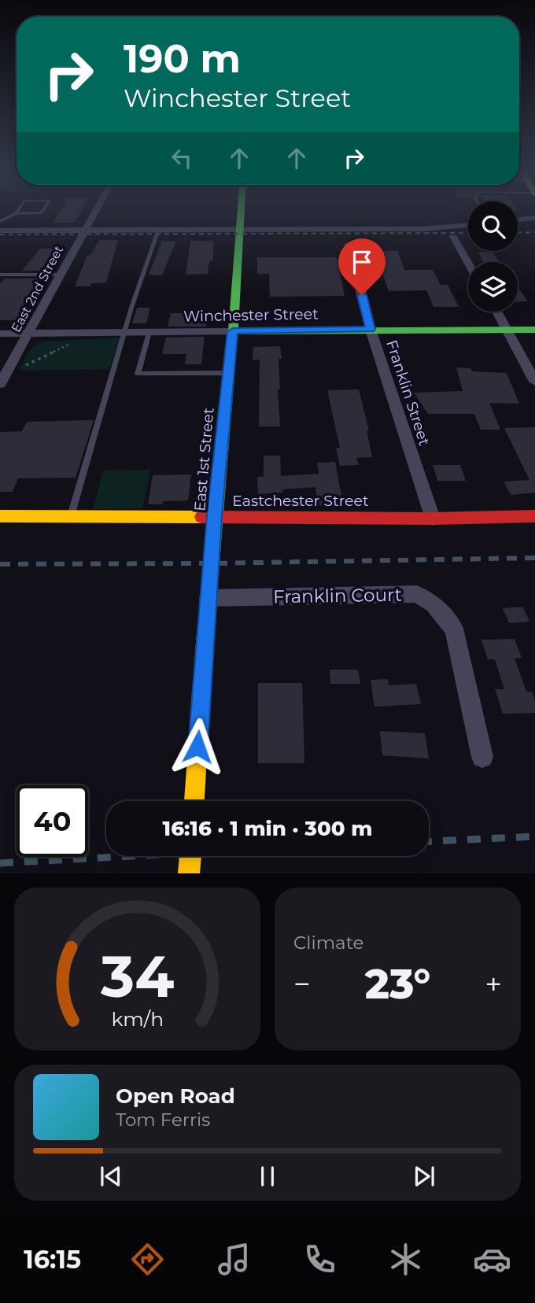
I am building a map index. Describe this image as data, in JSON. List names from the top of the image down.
{
  "streets": {
    "street": [
      "East 2nd Street",
      "Winchester Street",
      "Franklin Street",
      "East 1st Street",
      "Eastchester Street",
      "Franklin Court"
    ]
  },
  "crossings": [
    ["East 2nd Street", "Winchester Street"],
    ["Winchester Street", "Franklin Street"],
    ["Winchester Street", "East 1st Street"],
    ["Franklin Street", "Eastchester Street"],
    ["East 1st Street", "Eastchester Street"],
    ["East 1st Street", "Franklin Court"]
  ],
  "page": {
    "turn": ["190 m", "Winchester Street"],
    "limit": "40",
    "trip": "16:16 · 1 min · 300 m",
    "tile": "Climate",
    "heat": ["−", "23°", "+"],
    "song": ["Open Road", "Tom Ferris"],
    "tabs": "16:15",
    "gauge": ["34", "km/h"]
  }
}
